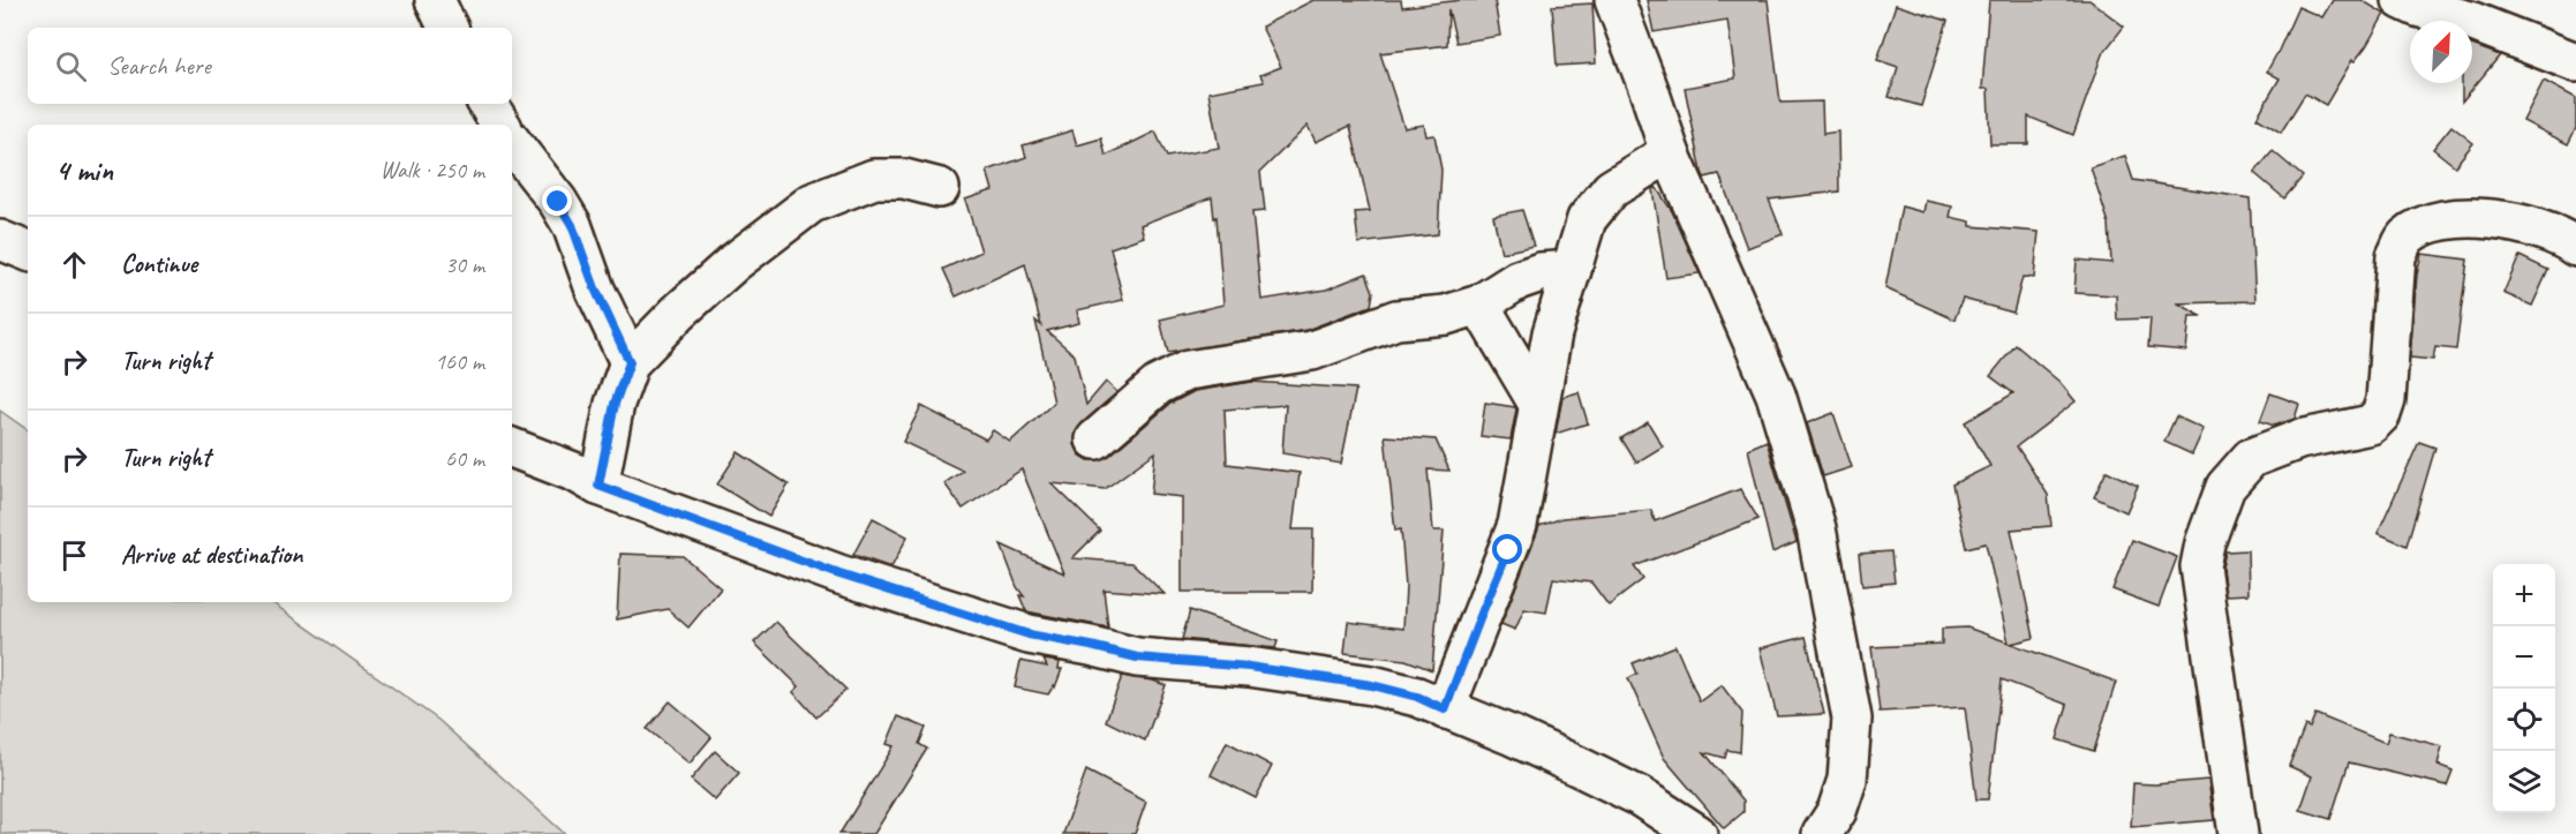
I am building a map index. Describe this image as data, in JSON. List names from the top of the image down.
{
  "north": "top right",
  "page": {
    "search": "Search here",
    "heading": ["4 min", "Walk · 250 m"],
    "list": [
      ["Continue", "30 m"],
      ["Turn right", "160 m"],
      ["Turn right", "60 m"],
      "Arrive at destination"
    ],
    "map_buttons": ["+", "−"]
  }
}
